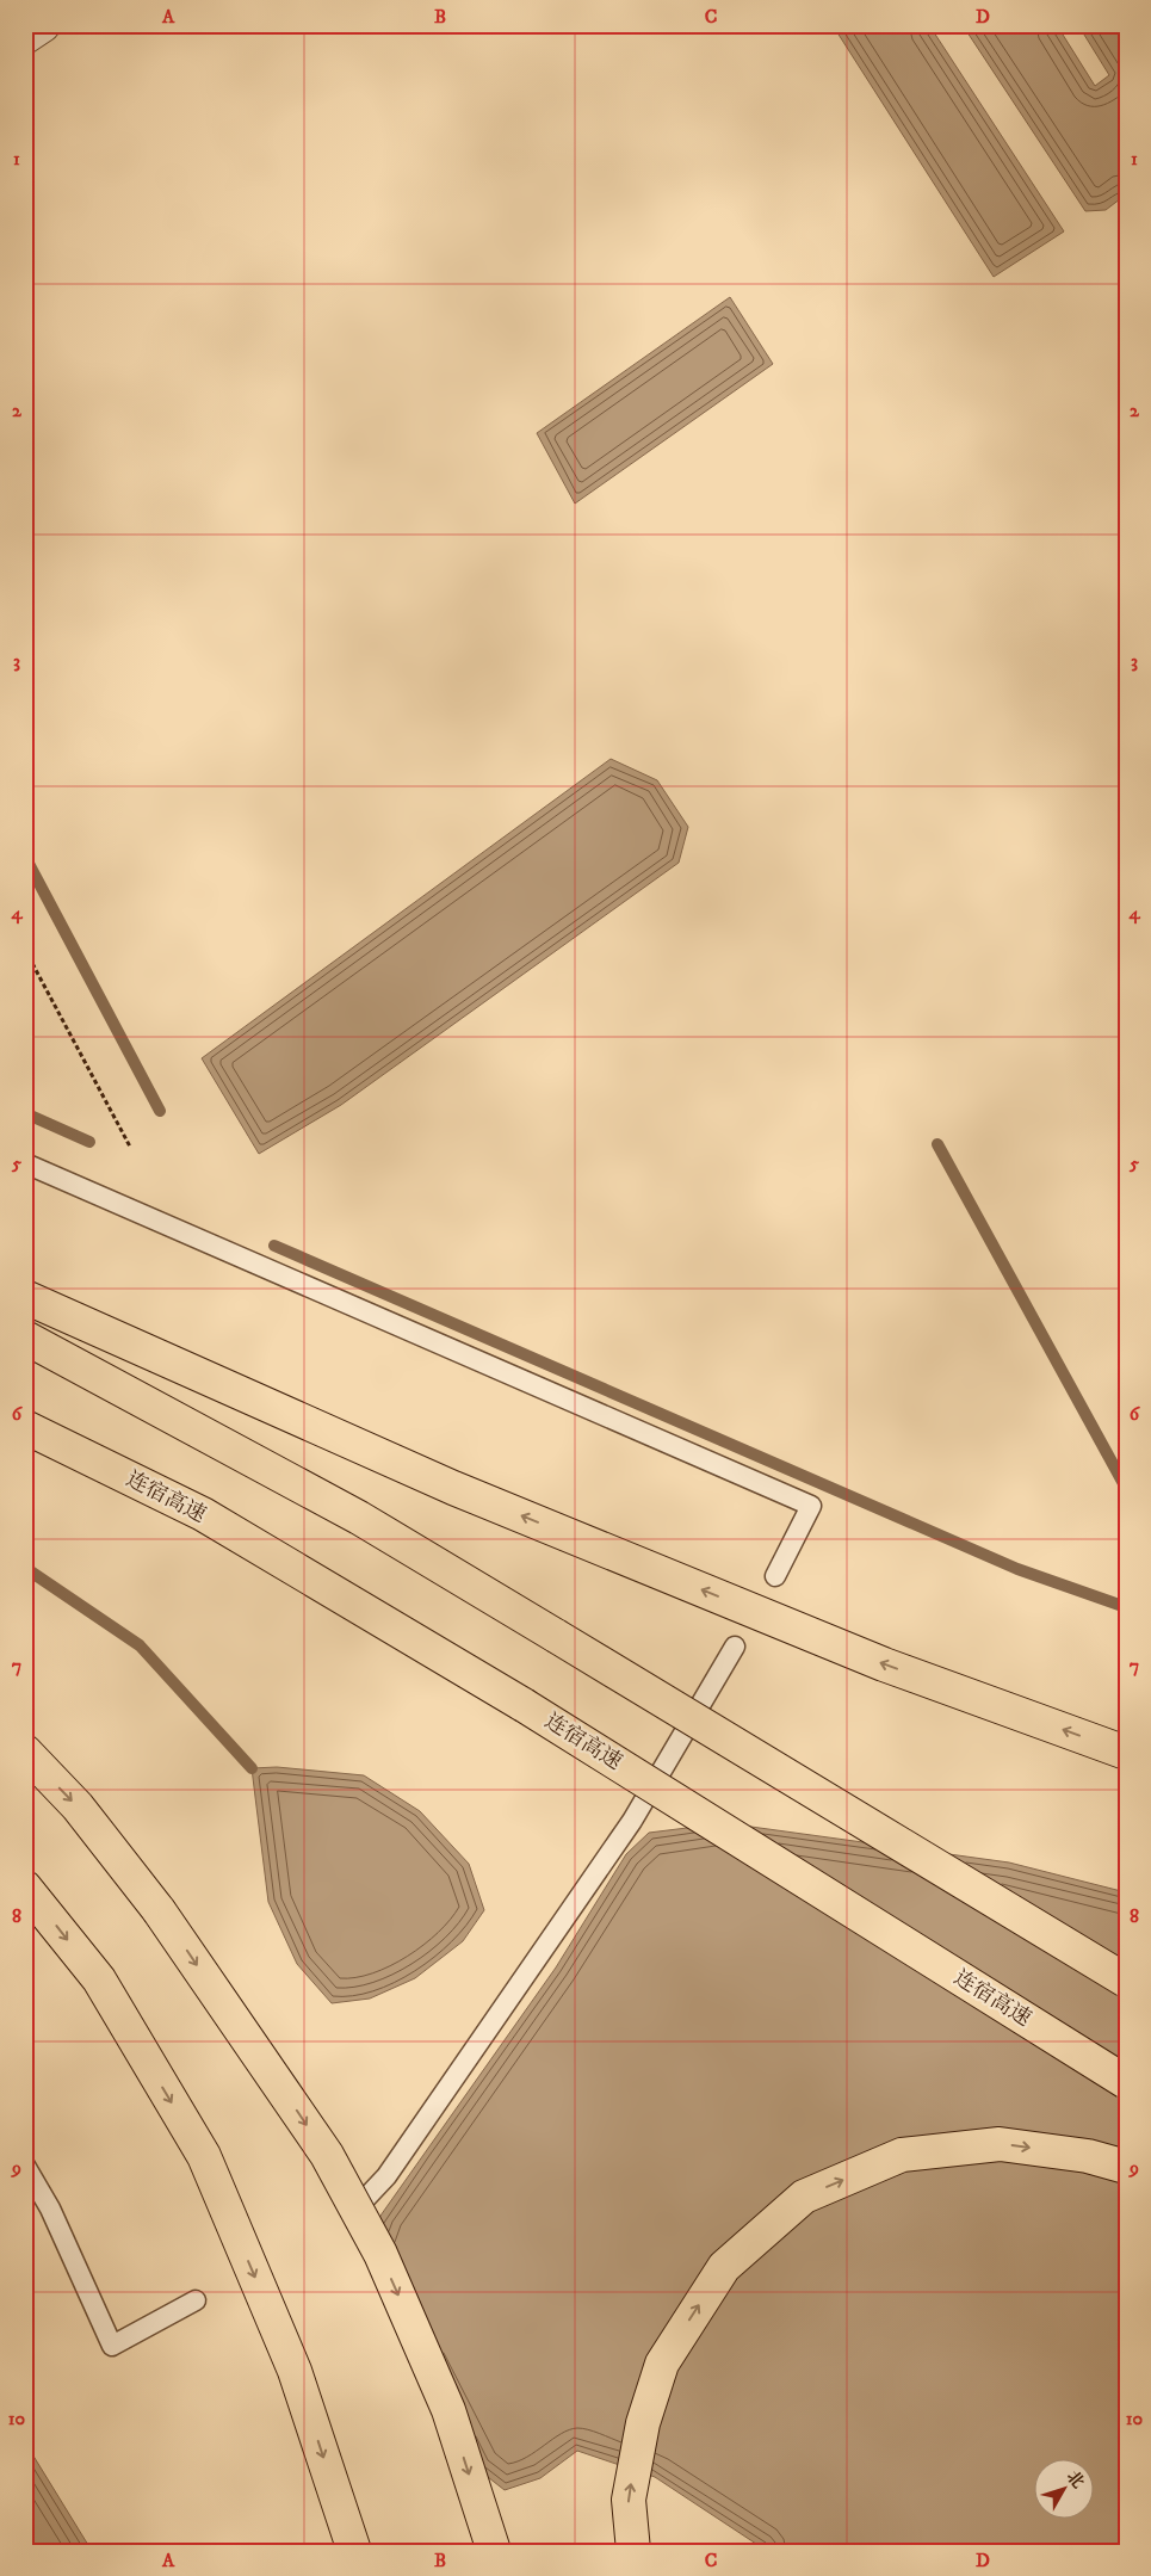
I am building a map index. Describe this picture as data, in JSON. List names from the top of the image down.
{
  "streets": {
    "highway": ["连宿高速"]
  },
  "north": "top right",
  "grid": {
    "columns": [
      "A",
      "B",
      "C",
      "D"
    ],
    "rows": [
      "1",
      "2",
      "3",
      "4",
      "5",
      "6",
      "7",
      "8",
      "9",
      "10"
    ]
  }
}
